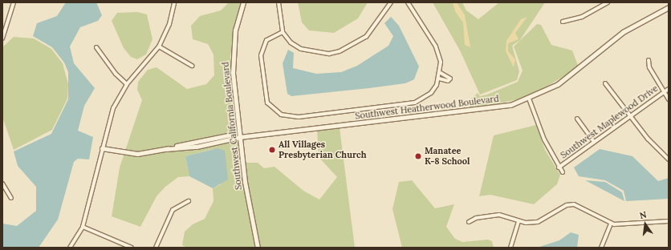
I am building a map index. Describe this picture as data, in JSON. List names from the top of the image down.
{
  "streets": {
    "street": ["Southwest Heatherwood Boulevard", "Southwest Maplewood Drive", "Southwest California Boulevard"]
  },
  "crossings": [
    ["Southwest Heatherwood Boulevard", "Southwest California Boulevard"]
  ],
  "places": ["All Villages Presbyterian Church", "Manatee K-8 School"],
  "north": "top"
}
